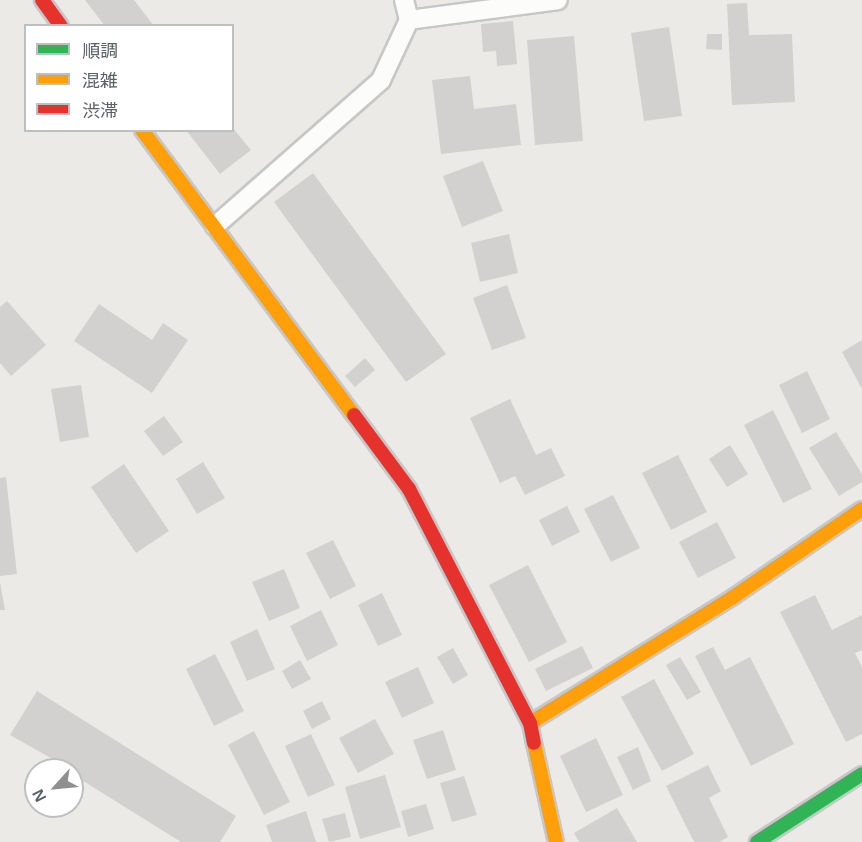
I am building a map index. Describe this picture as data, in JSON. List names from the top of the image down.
{
  "legend": ["順調", "混雑", "渋滞"],
  "north": "bottom left"
}
